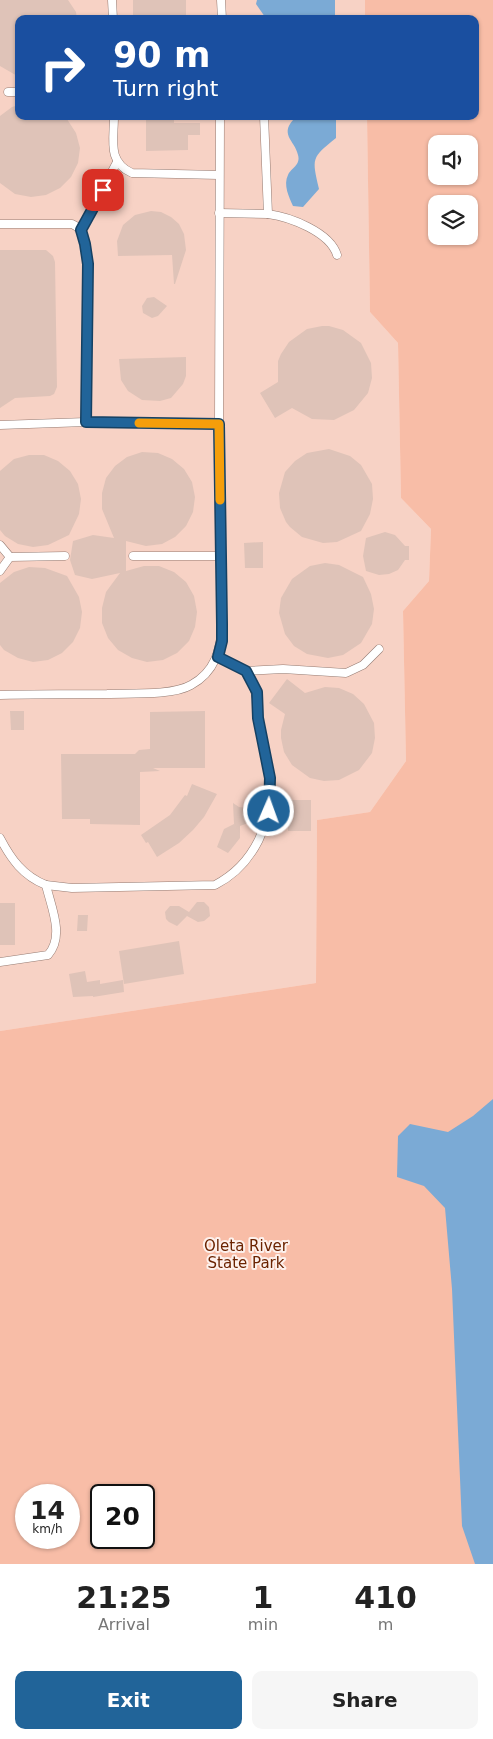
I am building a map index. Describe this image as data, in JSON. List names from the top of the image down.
{
  "parks": ["Oleta River State Park"],
  "page": {
    "turn": ["90 m", "Turn right"],
    "speed": "14 km/h",
    "limit": "20",
    "eta": [
      "21:25",
      "Arrival",
      "1",
      "min",
      "410",
      "m"
    ],
    "buttons": ["Exit", "Share"]
  }
}
